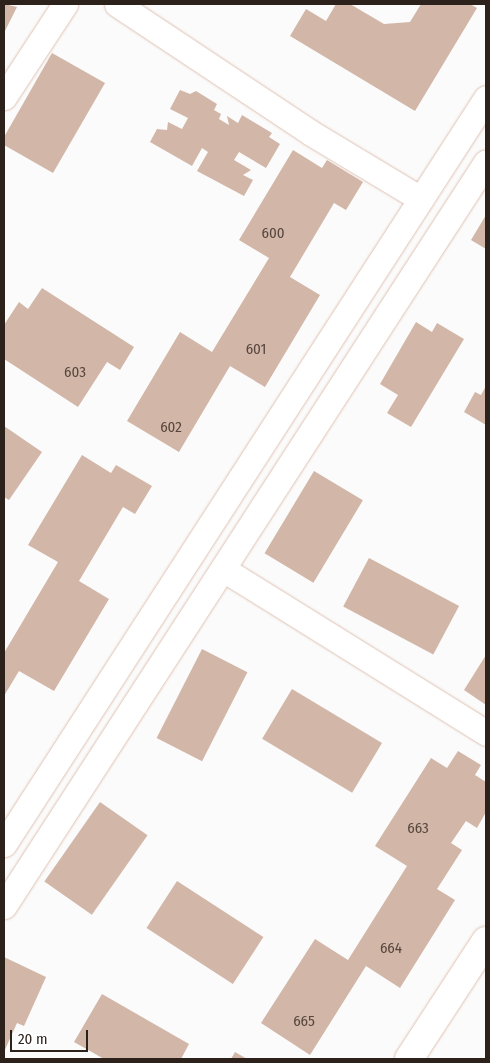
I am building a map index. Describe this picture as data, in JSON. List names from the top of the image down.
{
  "house_numbers": [
    "600",
    "601",
    "603",
    "602",
    "663",
    "664",
    "665"
  ],
  "scale_bar": "20 m"
}
